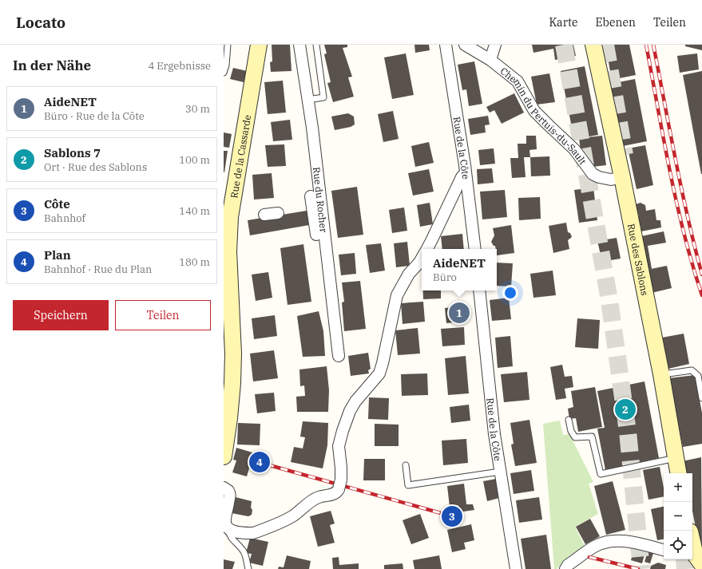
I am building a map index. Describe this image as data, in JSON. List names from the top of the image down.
{
  "streets": {
    "main road": ["Rue de la Cassarde", "Rue des Sablons"],
    "street": ["Chemin du Pertuis-du-Sault", "Rue de la Côte", "Rue du Rocher"]
  },
  "crossings": [
    ["Chemin du Pertuis-du-Sault", "Rue des Sablons"]
  ],
  "page": {
    "header": "Locato",
    "nav": ["Karte", "Ebenen", "Teilen"],
    "heading": ["In der Nähe", "4 Ergebnisse"],
    "list": [
      {
        "mark": "1",
        "name": "AideNET",
        "note": "Büro · Rue de la Côte",
        "value": "30 m"
      },
      {
        "mark": "2",
        "name": "Sablons 7",
        "note": "Ort · Rue des Sablons",
        "value": "100 m"
      },
      {
        "mark": "3",
        "name": "Côte",
        "note": "Bahnhof",
        "value": "140 m"
      },
      {
        "mark": "4",
        "name": "Plan",
        "note": "Bahnhof · Rue du Plan",
        "value": "180 m"
      }
    ],
    "popup": ["AideNET", "Büro"],
    "buttons": ["Speichern", "Teilen"],
    "pins": [
      "1",
      "2",
      "4",
      "3"
    ],
    "map_buttons": ["+", "−"]
  }
}
